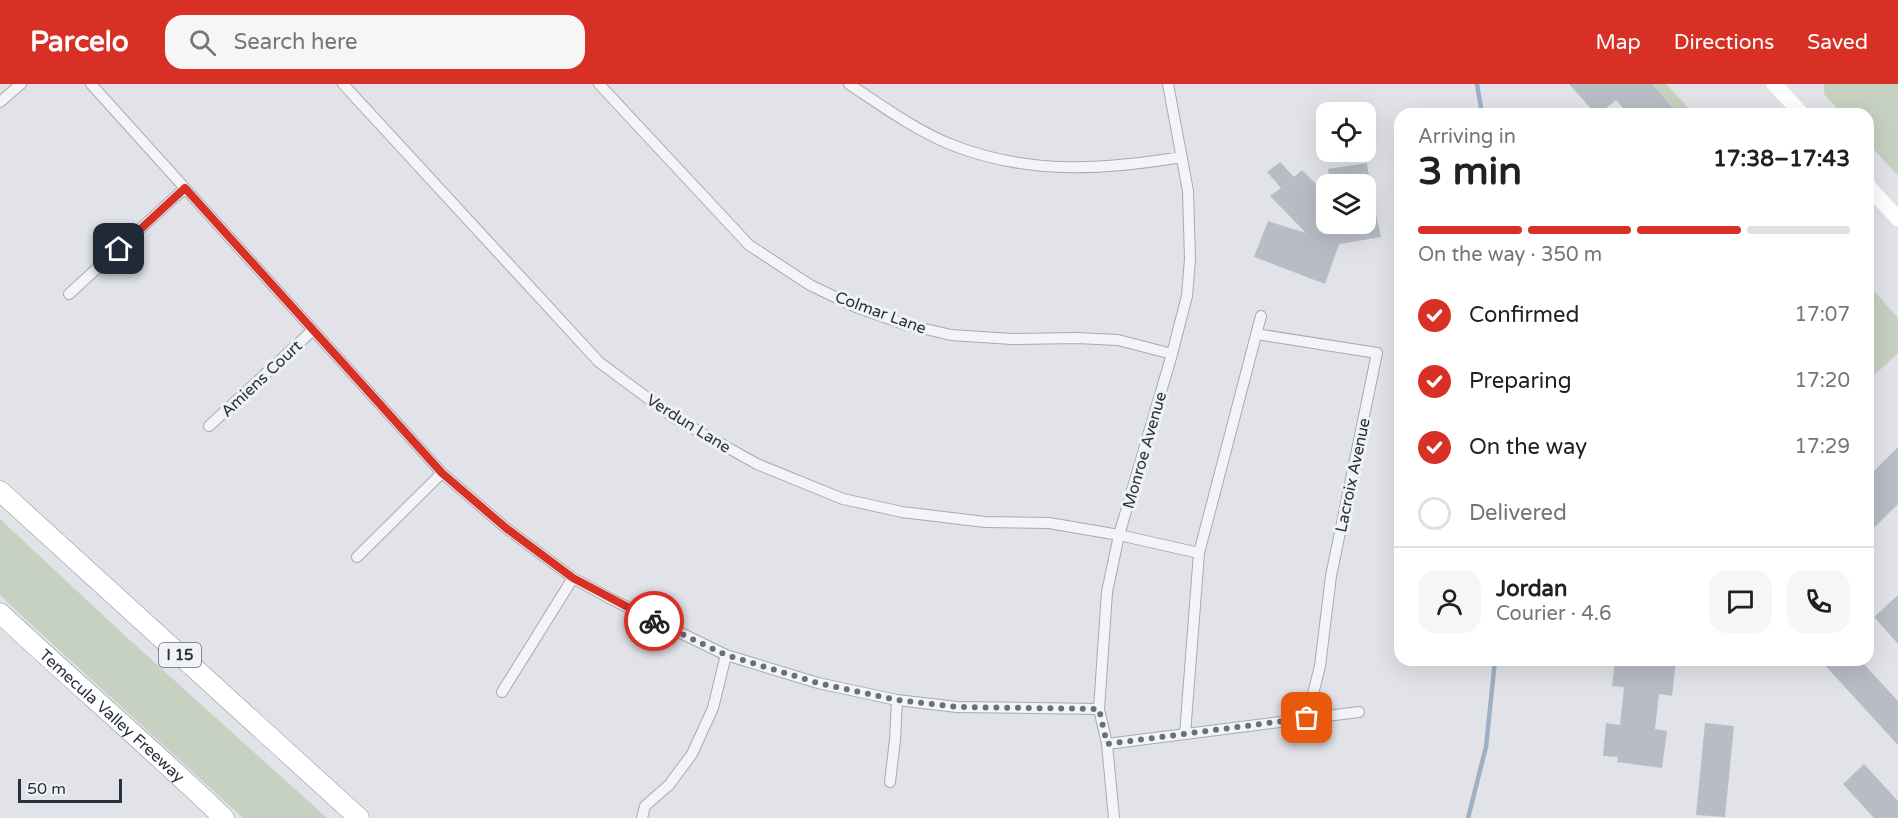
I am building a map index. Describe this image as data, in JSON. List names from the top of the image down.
{
  "streets": {
    "highway": ["I 15", "Temecula Valley Freeway"],
    "street": [
      "Colmar Lane",
      "Amiens Court",
      "Verdun Lane",
      "Monroe Avenue",
      "Lacroix Avenue"
    ]
  },
  "crossings": [
    ["Colmar Lane", "Monroe Avenue"],
    ["Verdun Lane", "Monroe Avenue"]
  ],
  "scale_bar": "50 m",
  "page": {
    "header": "Parcelo",
    "search": "Search here",
    "nav": ["Map", "Directions", "Saved"],
    "heading": ["3 min", "Arriving in", "17:38–17:43"],
    "panel": ["Jordan", "Courier · 4.6"],
    "bar": "On the way · 350 m",
    "list": [
      ["Confirmed", "17:07"],
      ["Preparing", "17:20"],
      ["On the way", "17:29"],
      "Delivered"
    ],
    "scale": "50 m"
  }
}
